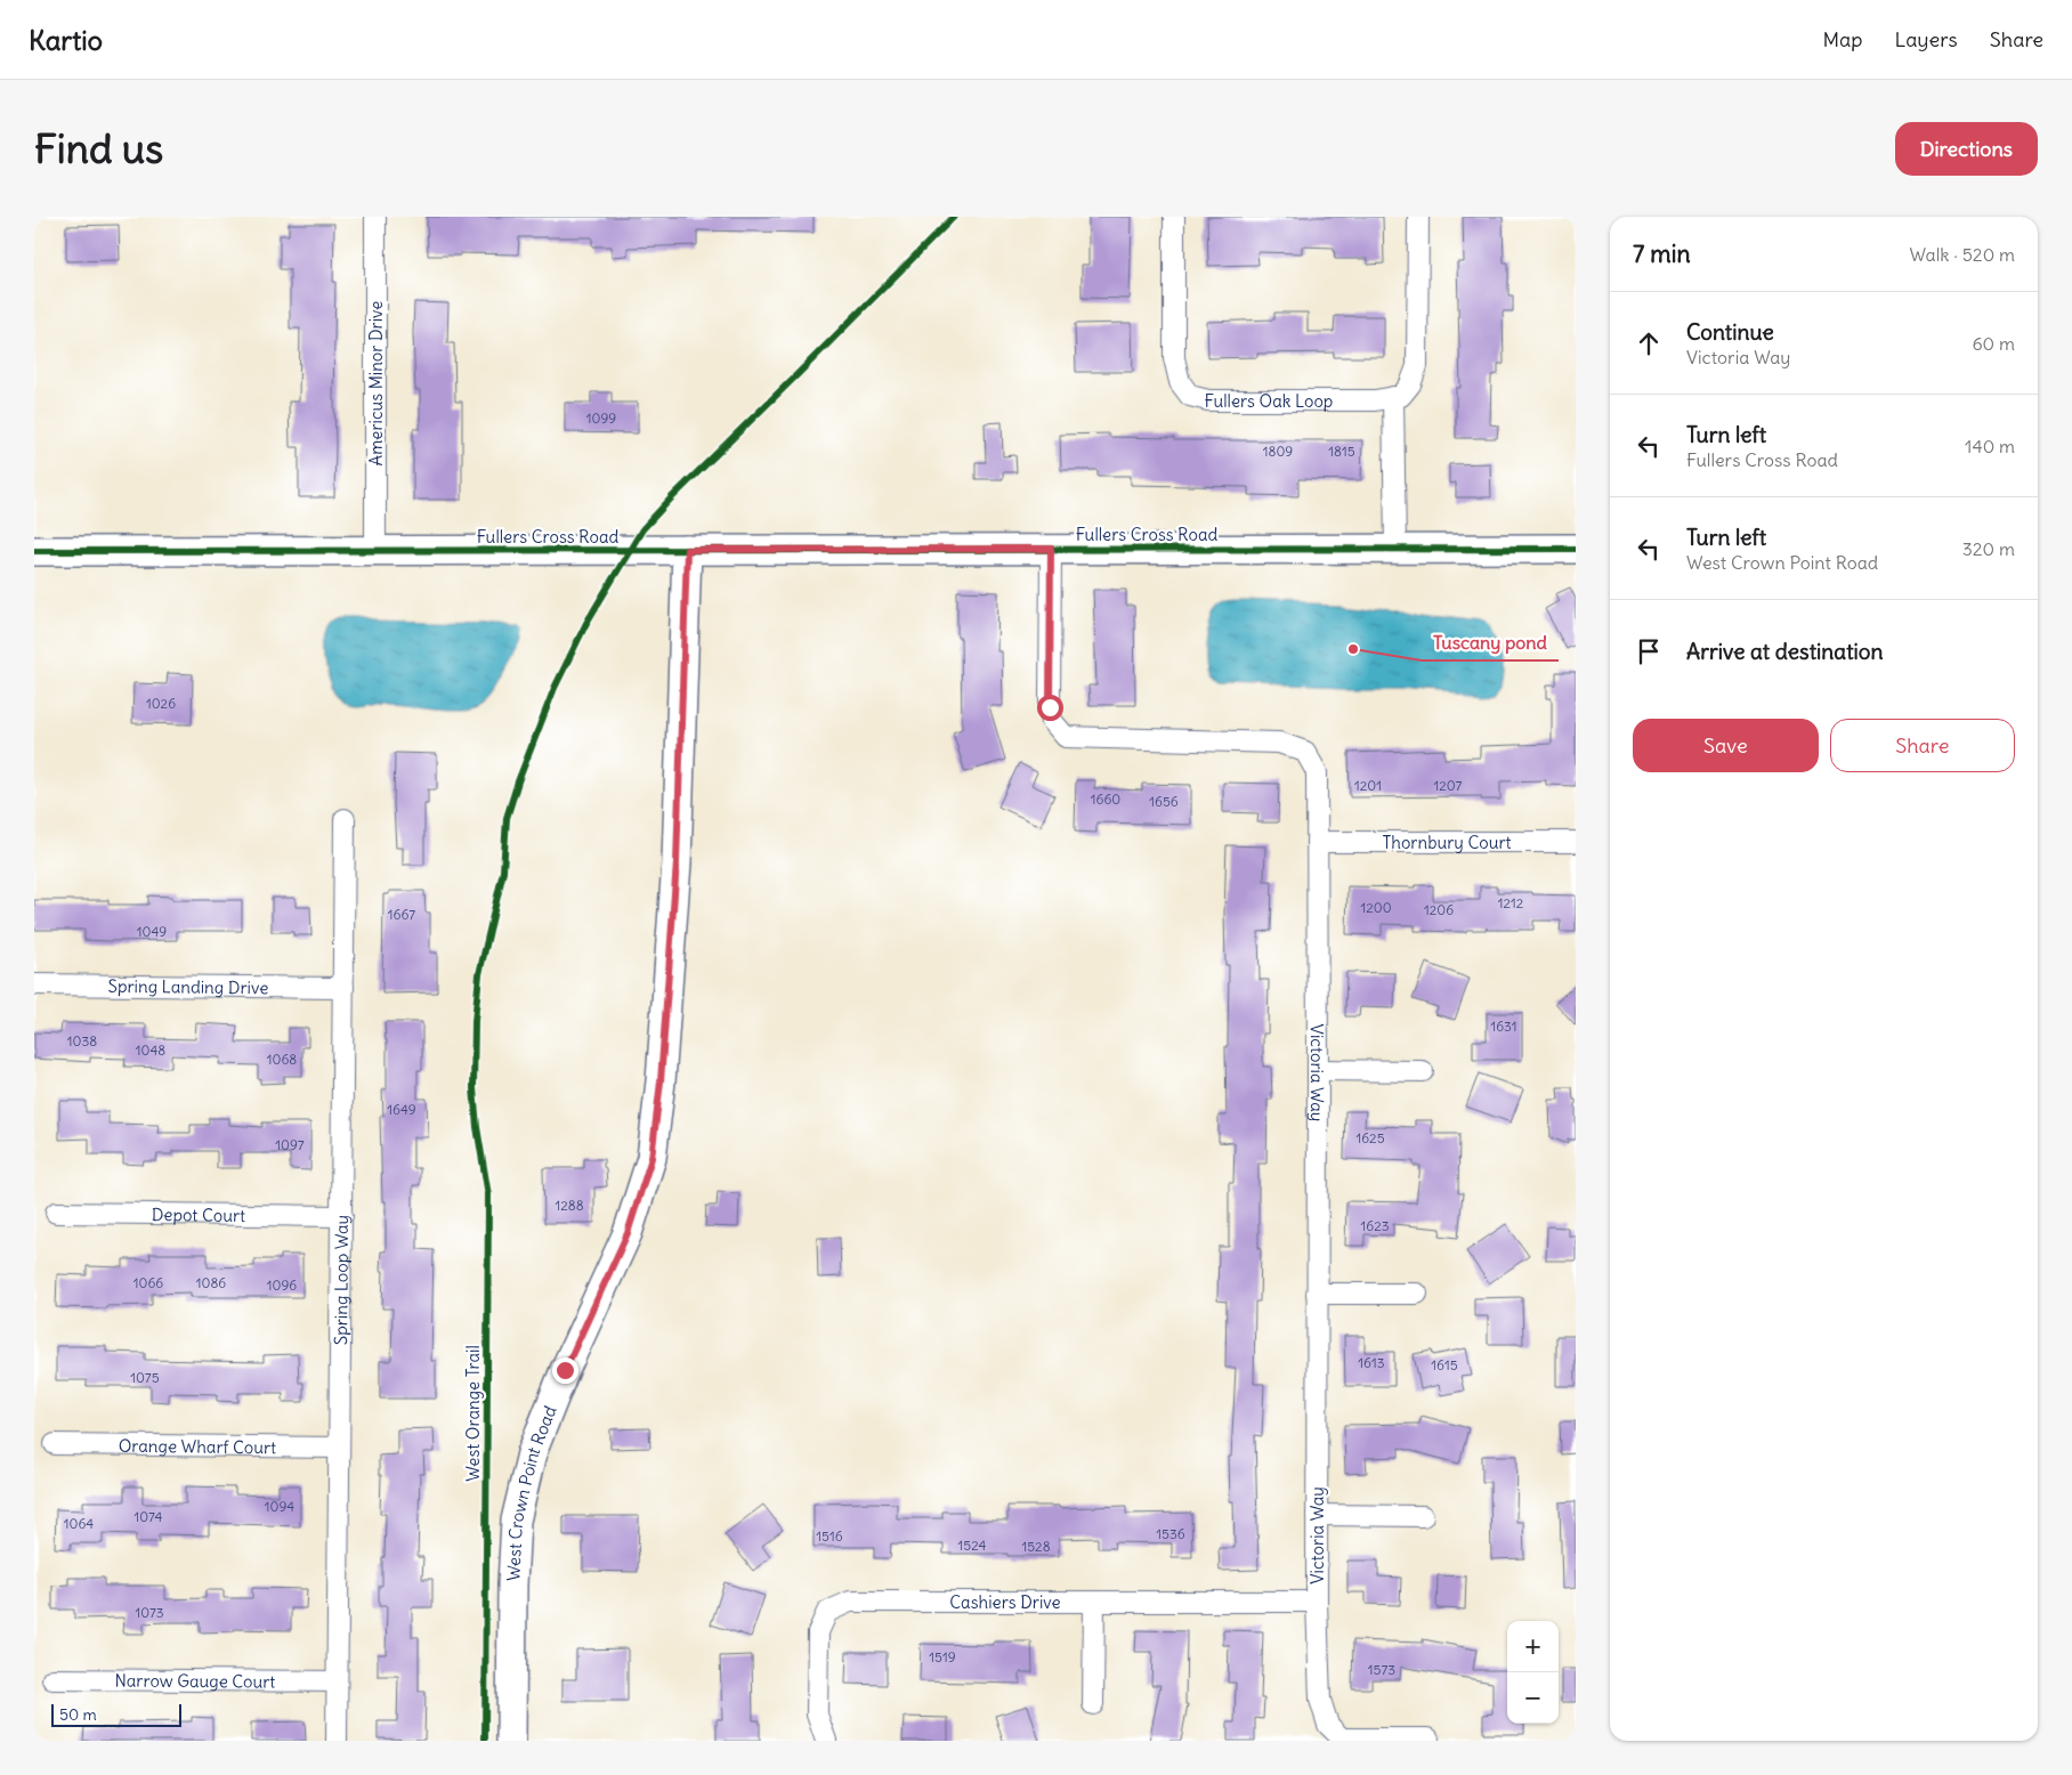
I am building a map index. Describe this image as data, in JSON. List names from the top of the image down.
{
  "streets": {
    "street": [
      "Americus Minor Drive",
      "Fullers Oak Loop",
      "Fullers Cross Road",
      "Thornbury Court",
      "Spring Landing Drive",
      "Victoria Way",
      "Depot Court",
      "Spring Loop Way",
      "Orange Wharf Court",
      "West Crown Point Road",
      "Cashiers Drive",
      "Narrow Gauge Court"
    ],
    "cycle path": ["West Orange Trail"]
  },
  "crossings": [
    ["Americus Minor Drive", "Fullers Cross Road"],
    ["Fullers Cross Road", "Victoria Way"],
    ["Fullers Cross Road", "West Crown Point Road"],
    ["Thornbury Court", "Victoria Way"],
    ["Spring Landing Drive", "Spring Loop Way"],
    ["Victoria Way", "Cashiers Drive"],
    ["Depot Court", "Spring Loop Way"],
    ["Spring Loop Way", "Orange Wharf Court"],
    ["Spring Loop Way", "Narrow Gauge Court"]
  ],
  "places": ["Tuscany pond"],
  "house_numbers": [
    "1099",
    "1809",
    "1815",
    "1026",
    "1201",
    "1207",
    "1660",
    "1656",
    "1212",
    "1200",
    "1206",
    "1667",
    "1049",
    "1631",
    "1038",
    "1048",
    "1068",
    "1649",
    "1625",
    "1097",
    "1288",
    "1623",
    "1066",
    "1086",
    "1096",
    "1613",
    "1615",
    "1075",
    "1094",
    "1074",
    "1064",
    "1536",
    "1516",
    "1524",
    "1528",
    "1073",
    "1519",
    "1573"
  ],
  "scale_bar": "50 m",
  "page": {
    "header": "Kartio",
    "nav": ["Map", "Layers", "Share"],
    "buttons": [
      "Directions",
      ["Save", "Share"]
    ],
    "title": "Find us",
    "heading": ["7 min", "Walk · 520 m"],
    "list": [
      ["Continue", "Victoria Way", "60 m"],
      ["Turn left", "Fullers Cross Road", "140 m"],
      ["Turn left", "West Crown Point Road", "320 m"],
      "Arrive at destination"
    ],
    "map_buttons": ["+", "−"],
    "scale": "50 m"
  }
}
